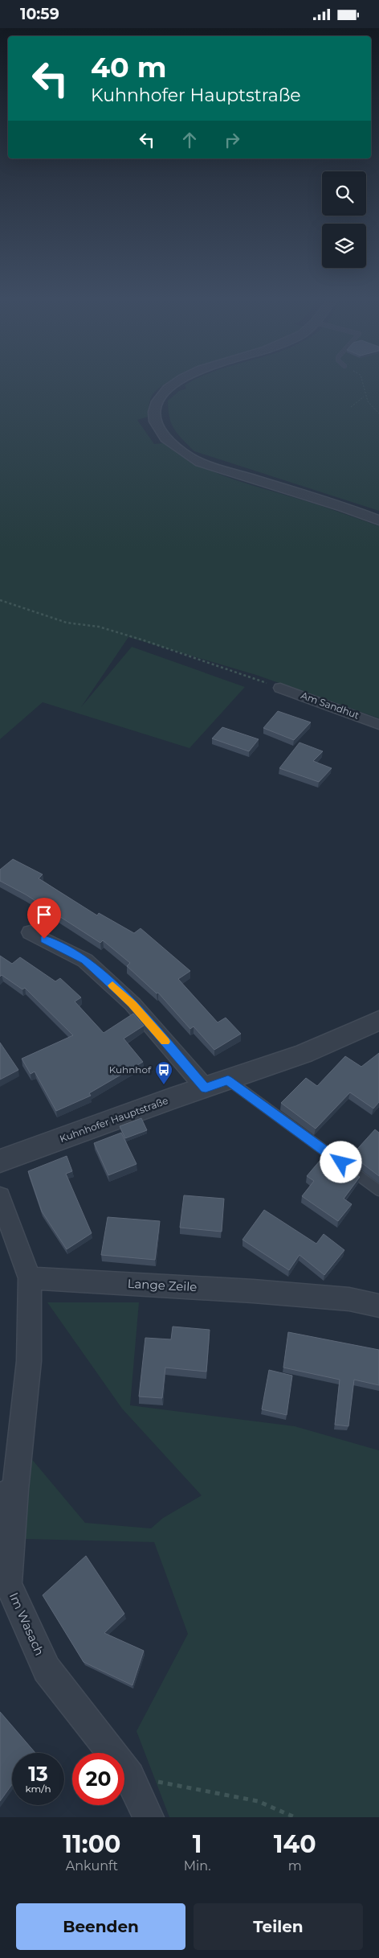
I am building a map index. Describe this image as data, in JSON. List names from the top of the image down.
{
  "streets": {
    "street": [
      "Am Sandhut",
      "Kuhnhofer Hauptstraße",
      "Lange Zeile",
      "Im Wasach"
    ]
  },
  "crossings": [
    ["Lange Zeile", "Im Wasach"]
  ],
  "places": {
    "bus stop": ["Kuhnhof"]
  },
  "page": {
    "status": "10:59",
    "turn": ["40 m", "Kuhnhofer Hauptstraße"],
    "speed": "13 km/h",
    "limit": "20",
    "eta": [
      "11:00",
      "Ankunft",
      "1",
      "Min.",
      "140",
      "m"
    ],
    "buttons": ["Beenden", "Teilen"]
  }
}
